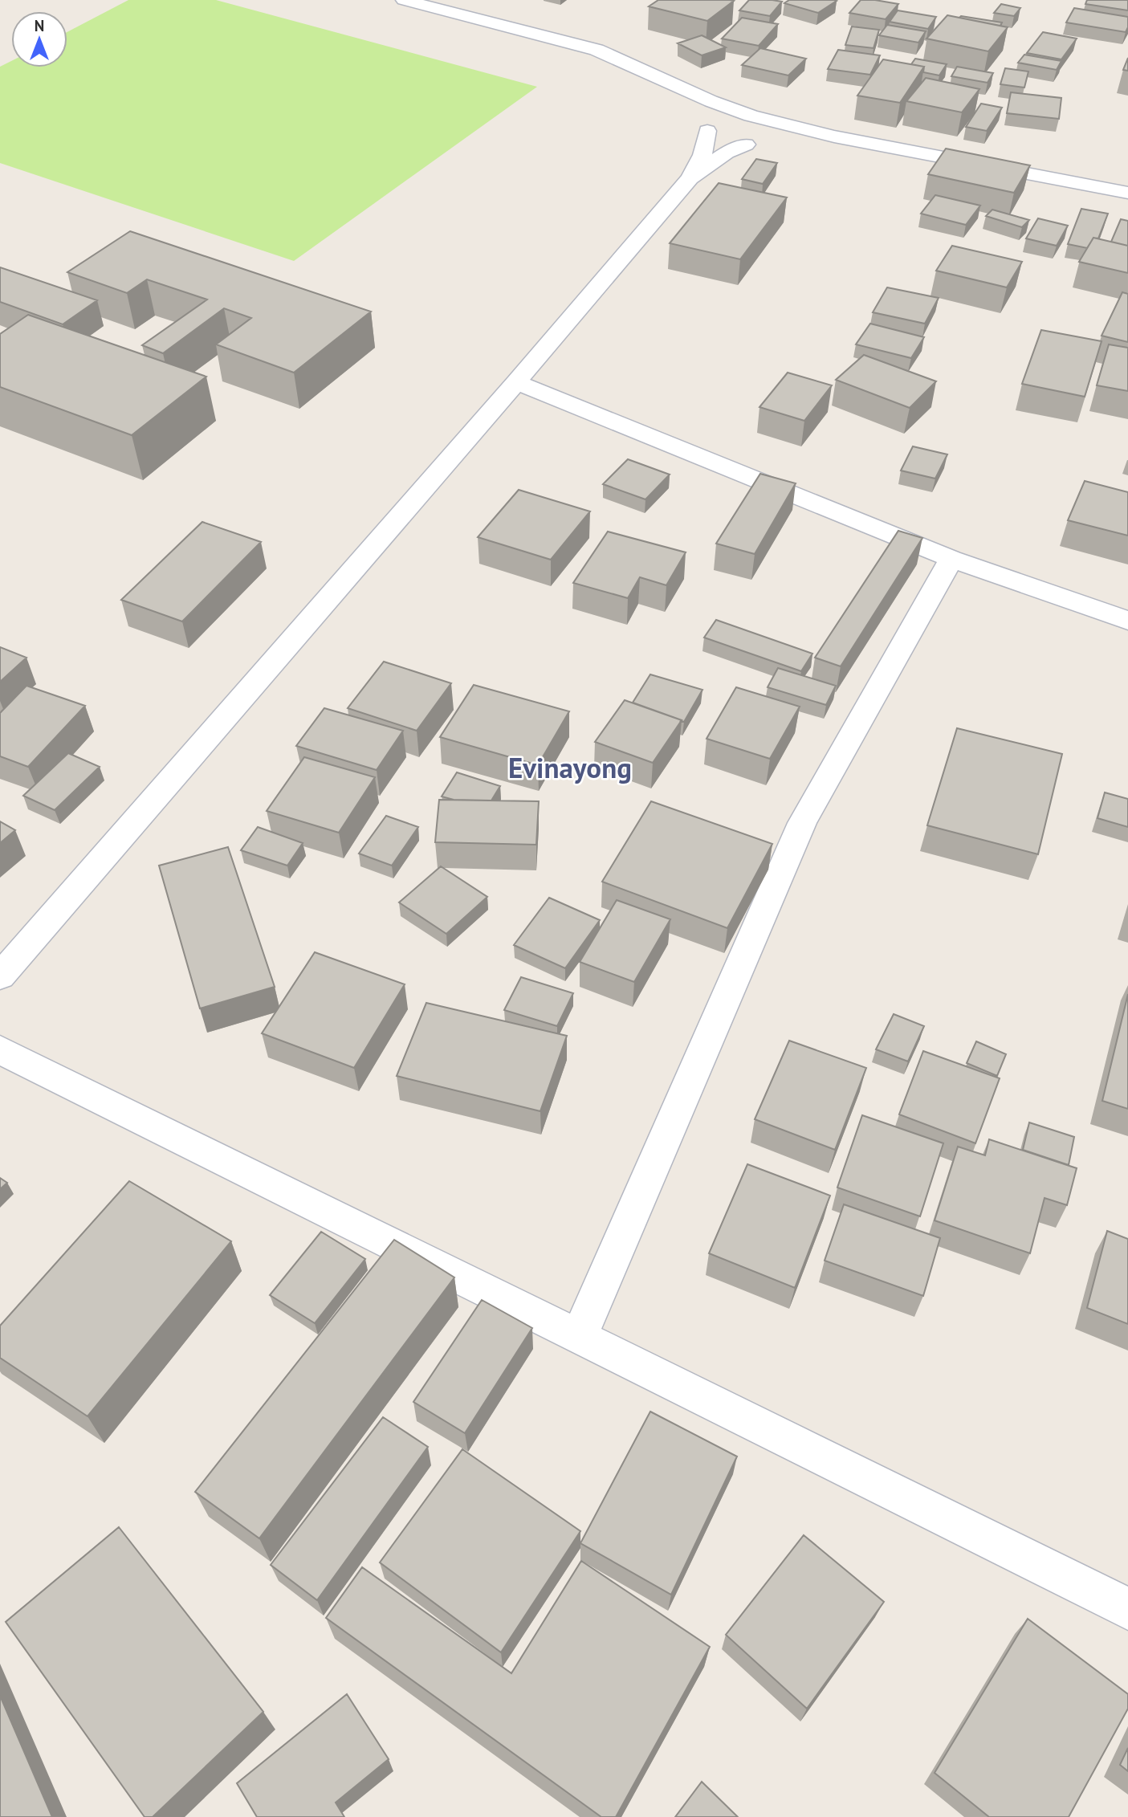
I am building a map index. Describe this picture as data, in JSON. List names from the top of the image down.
{
  "districts": ["Evinayong"],
  "north": "top"
}
